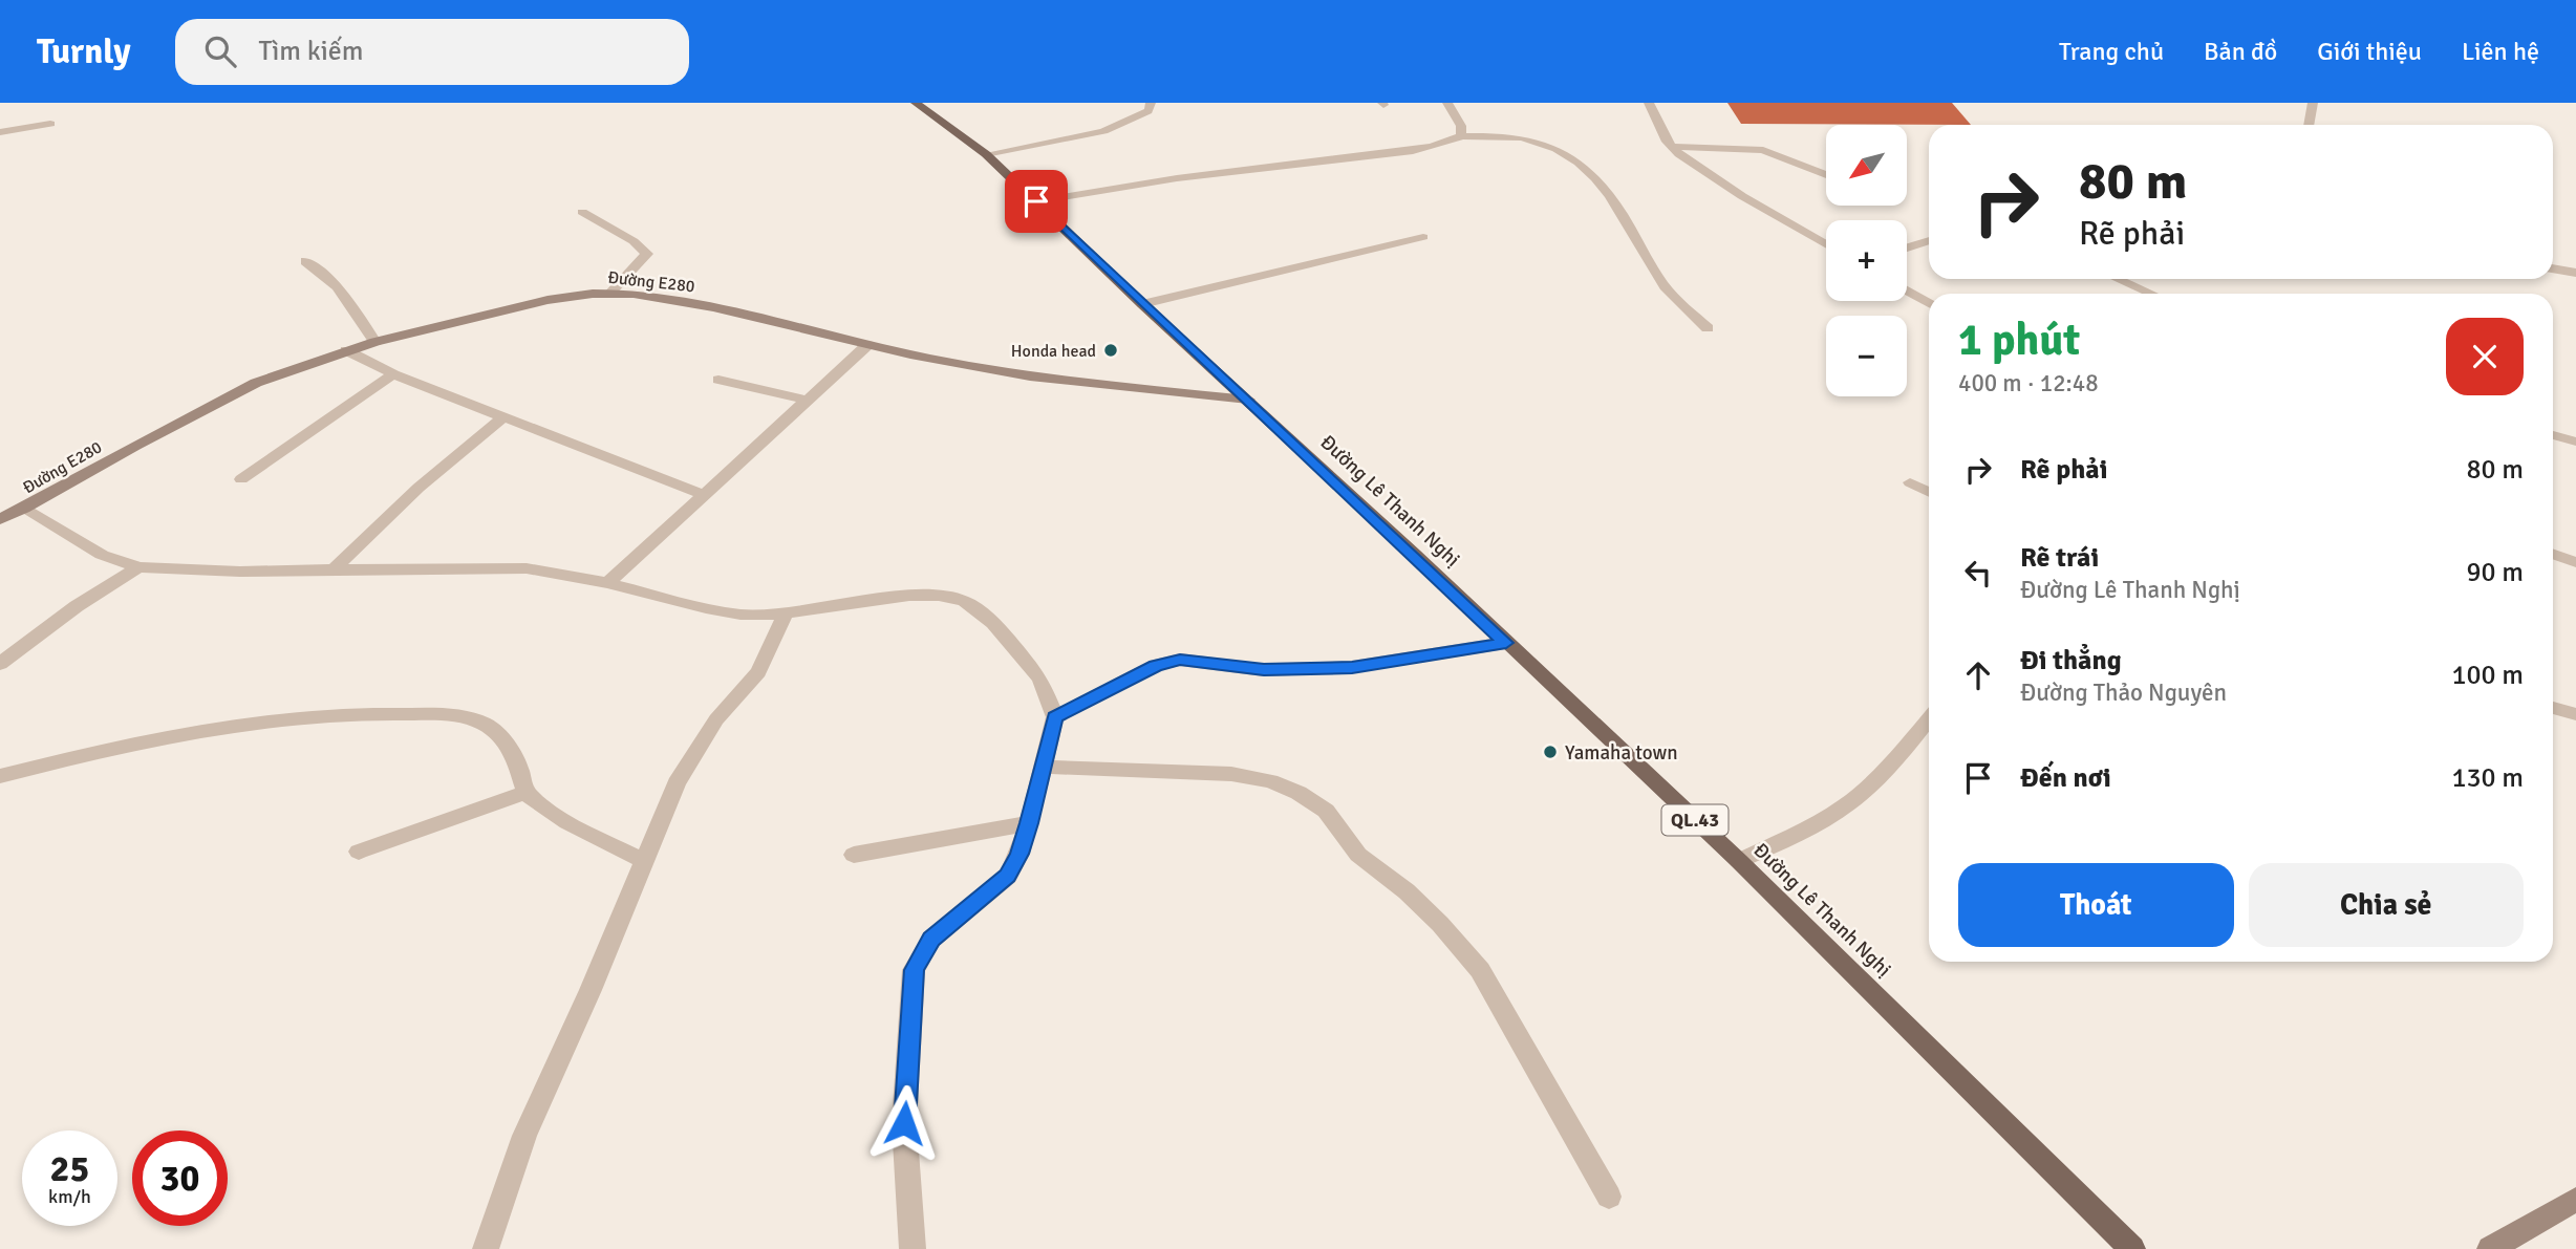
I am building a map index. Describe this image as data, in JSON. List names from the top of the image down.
{
  "streets": {
    "main road": ["Đường E280", "Đường Lê Thanh Nghị", "QL.43"]
  },
  "crossings": [
    ["Đường E280", "Đường Lê Thanh Nghị"],
    ["Đường E280", "QL.43"],
    ["Đường Lê Thanh Nghị", "QL.43"]
  ],
  "places": ["Honda head", "Yamaha town"],
  "north": "bottom left",
  "page": {
    "header": "Turnly",
    "search": "Tìm kiếm",
    "nav": [
      "Trang chủ",
      "Bản đồ",
      "Giới thiệu",
      "Liên hệ"
    ],
    "map_buttons": ["+", "−"],
    "turn": ["80 m", "Rẽ phải"],
    "heading": ["1 phút", "400 m · 12:48"],
    "list": [
      {
        "name": "Rẽ phải",
        "value": "80 m"
      },
      {
        "name": "Rẽ trái",
        "note": "Đường Lê Thanh Nghị",
        "value": "90 m"
      },
      {
        "name": "Đi thẳng",
        "note": "Đường Thảo Nguyên",
        "value": "100 m"
      },
      {
        "name": "Đến nơi",
        "value": "130 m"
      }
    ],
    "buttons": ["Thoát", "Chia sẻ"],
    "speed": "25 km/h",
    "limit": "30"
  }
}
